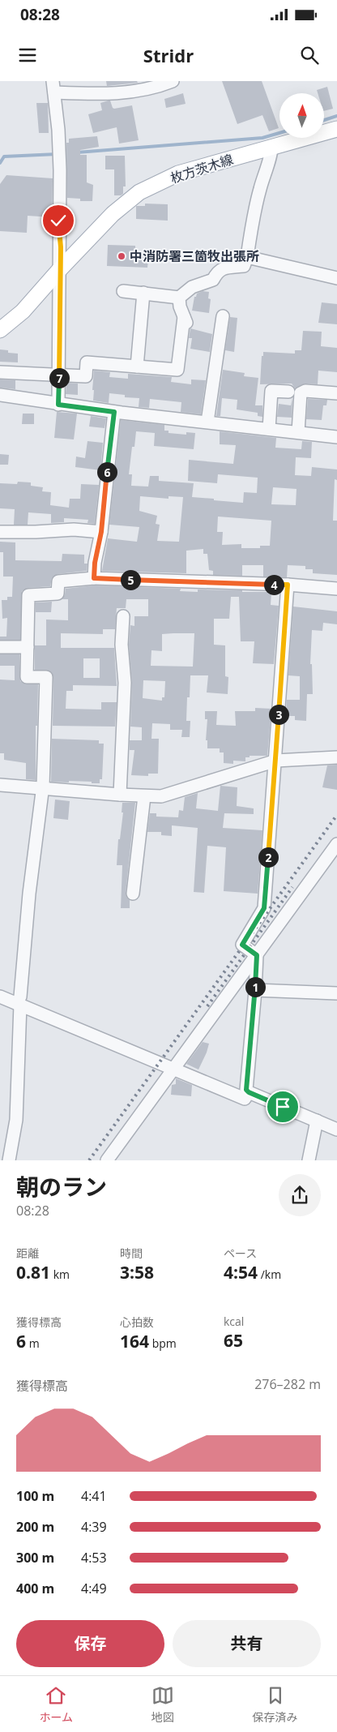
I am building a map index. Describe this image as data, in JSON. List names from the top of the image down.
{
  "streets": {
    "main road": ["枚方茨木線"]
  },
  "places": ["中消防署三箇牧出張所"],
  "north": "top",
  "page": {
    "status": "08:28",
    "header": "Stridr",
    "pins": [
      "7",
      "6",
      "5",
      "4",
      "3",
      "2",
      "1"
    ],
    "heading": ["朝のラン", "08:28"],
    "stats": [
      ["距離", "0.81 km"],
      ["時間", "3:58"],
      ["ペース", "4:54 /km"],
      ["獲得標高", "6 m"],
      ["心拍数", "164 bpm"],
      ["kcal", "65"]
    ],
    "chart": ["獲得標高", "276–282 m"],
    "list": [
      {
        "name": "100 m",
        "note": "4:41"
      },
      {
        "name": "200 m",
        "note": "4:39"
      },
      {
        "name": "300 m",
        "note": "4:53"
      },
      {
        "name": "400 m",
        "note": "4:49"
      }
    ],
    "buttons": ["保存", "共有"],
    "tabs": ["ホーム", "地図", "保存済み"]
  }
}
